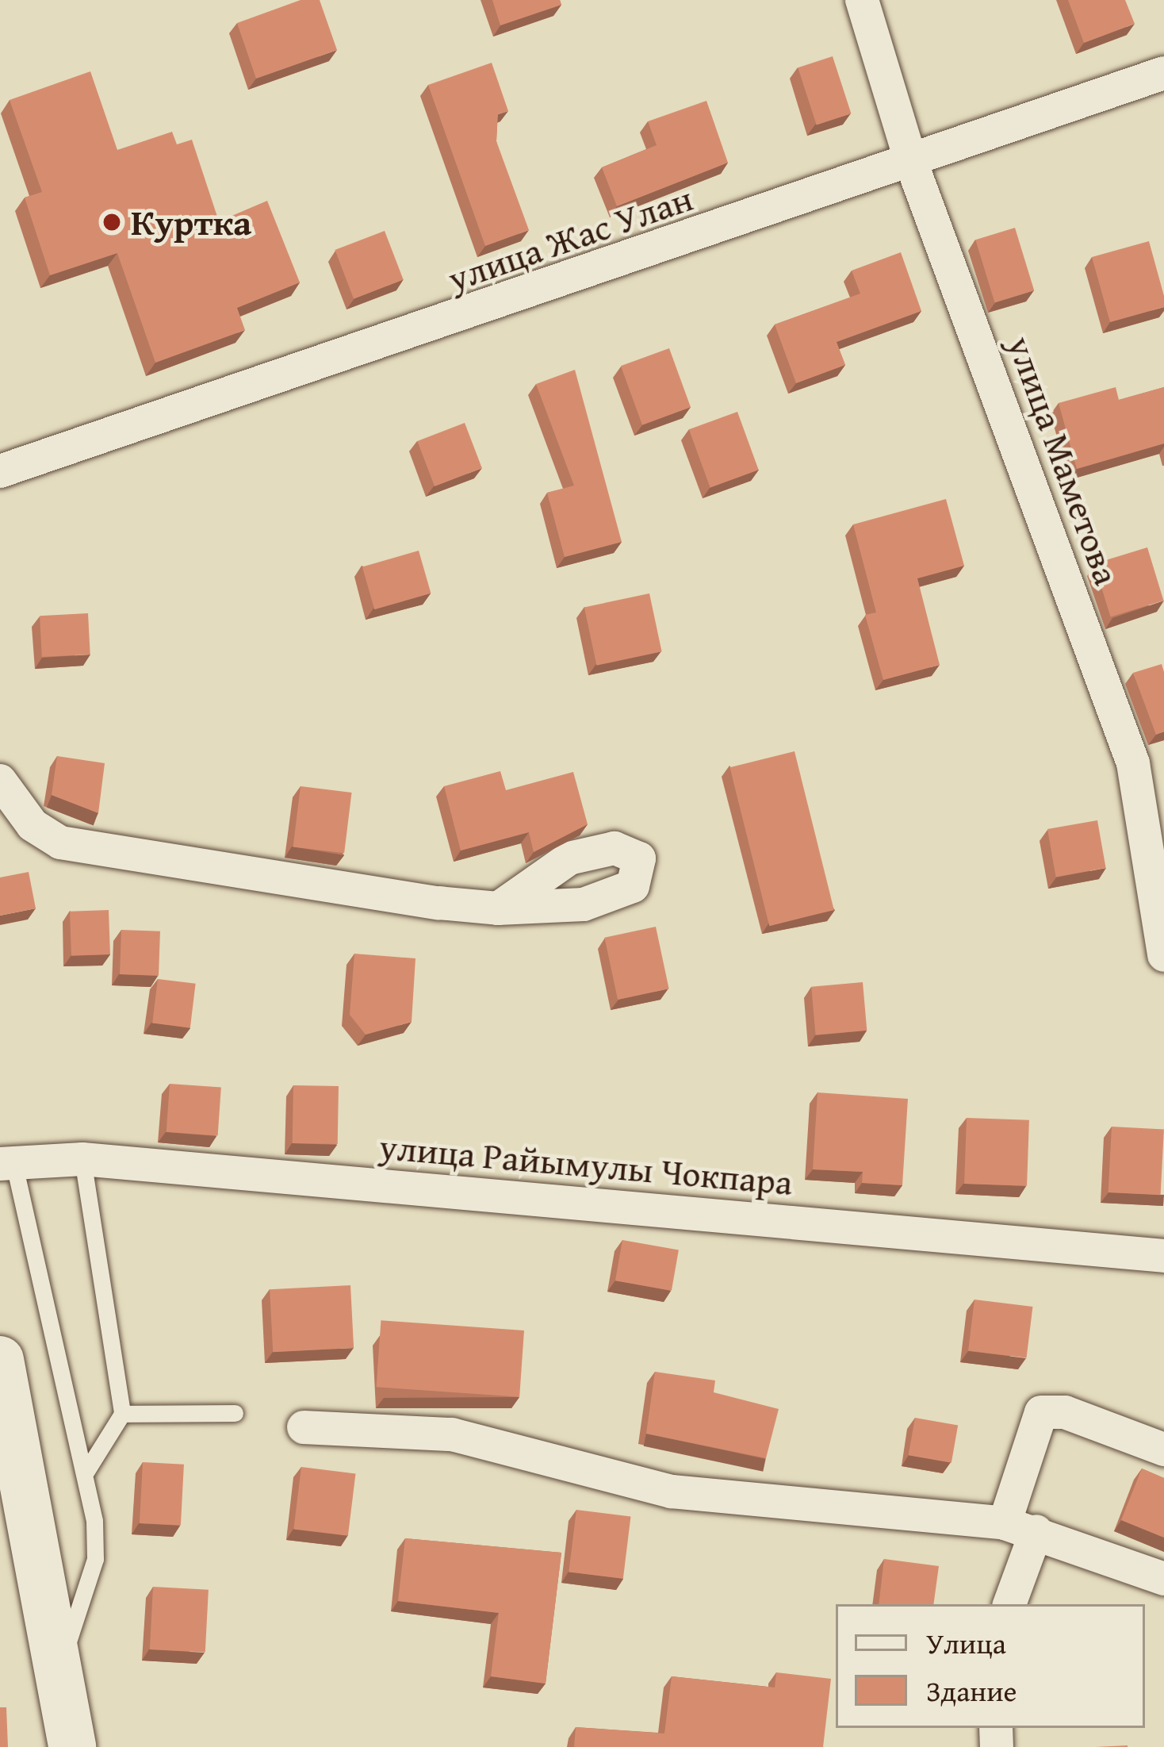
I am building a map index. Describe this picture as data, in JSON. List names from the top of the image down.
{
  "streets": {
    "street": ["улица Жас Улан", "улица Маметова", "улица Райымулы Чокпара"]
  },
  "crossings": [
    ["улица Жас Улан", "улица Маметова"]
  ],
  "places": ["Куртка"],
  "legend": ["Улица", "Здание"]
}
